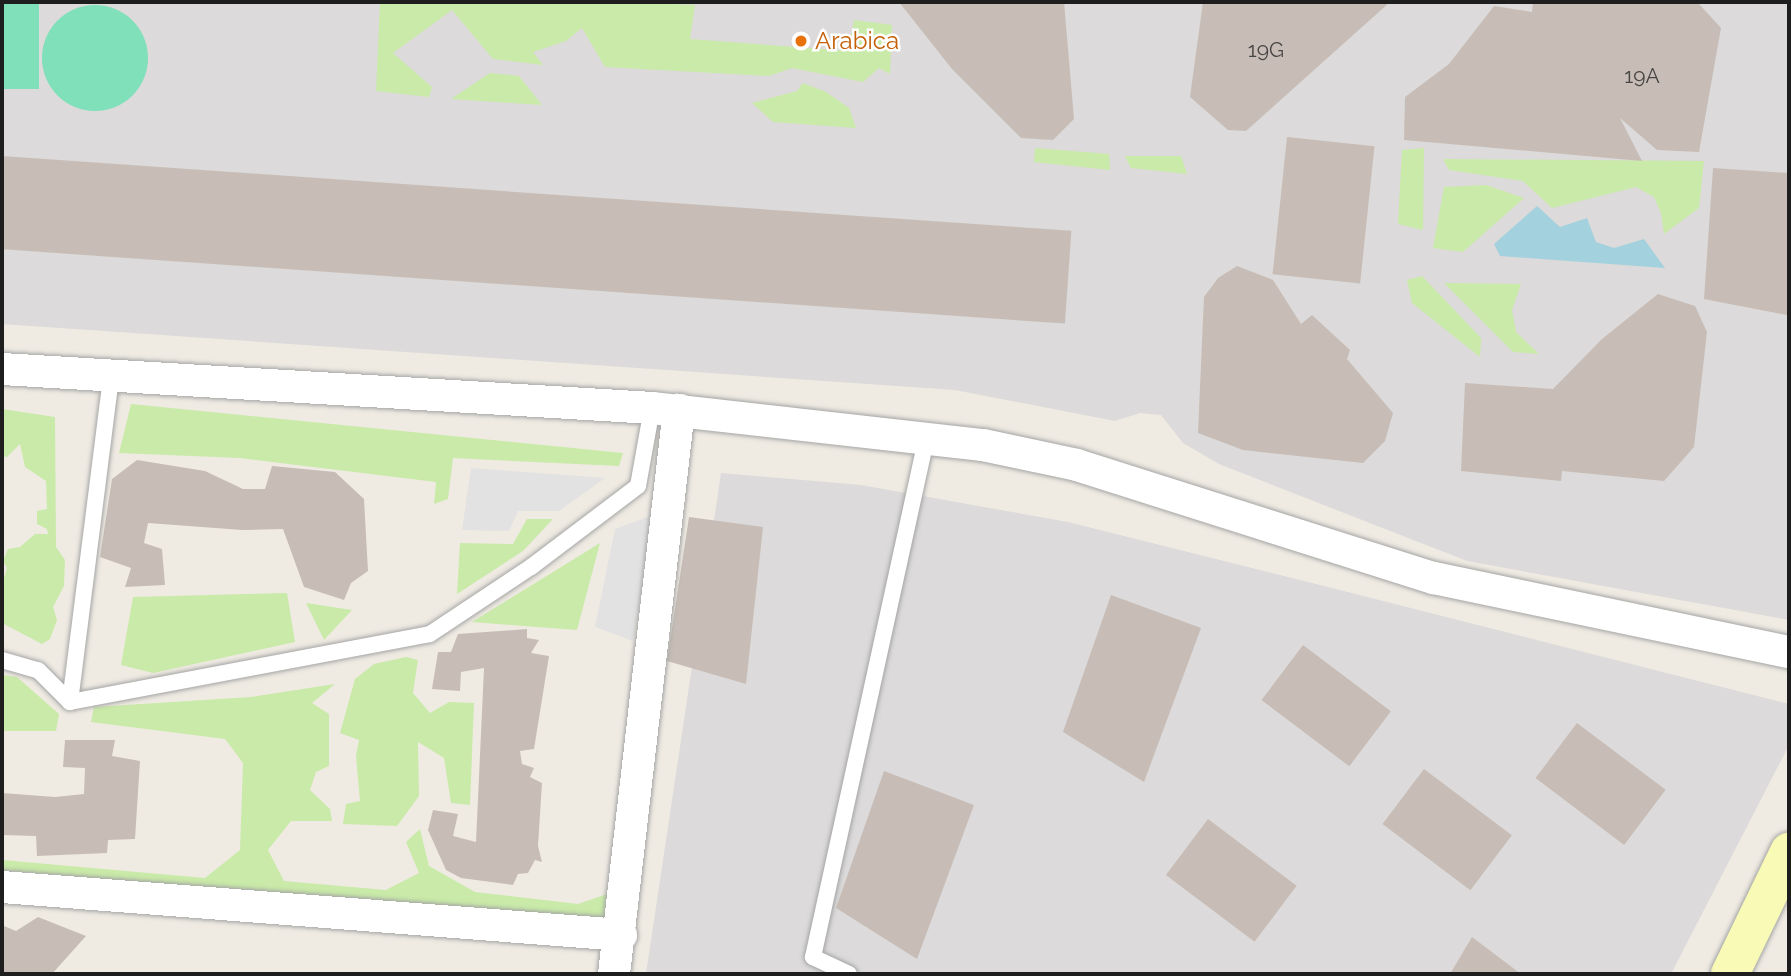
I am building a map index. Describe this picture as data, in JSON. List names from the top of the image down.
{
  "places": ["Arabica"],
  "house_numbers": ["19G", "19A"]
}
